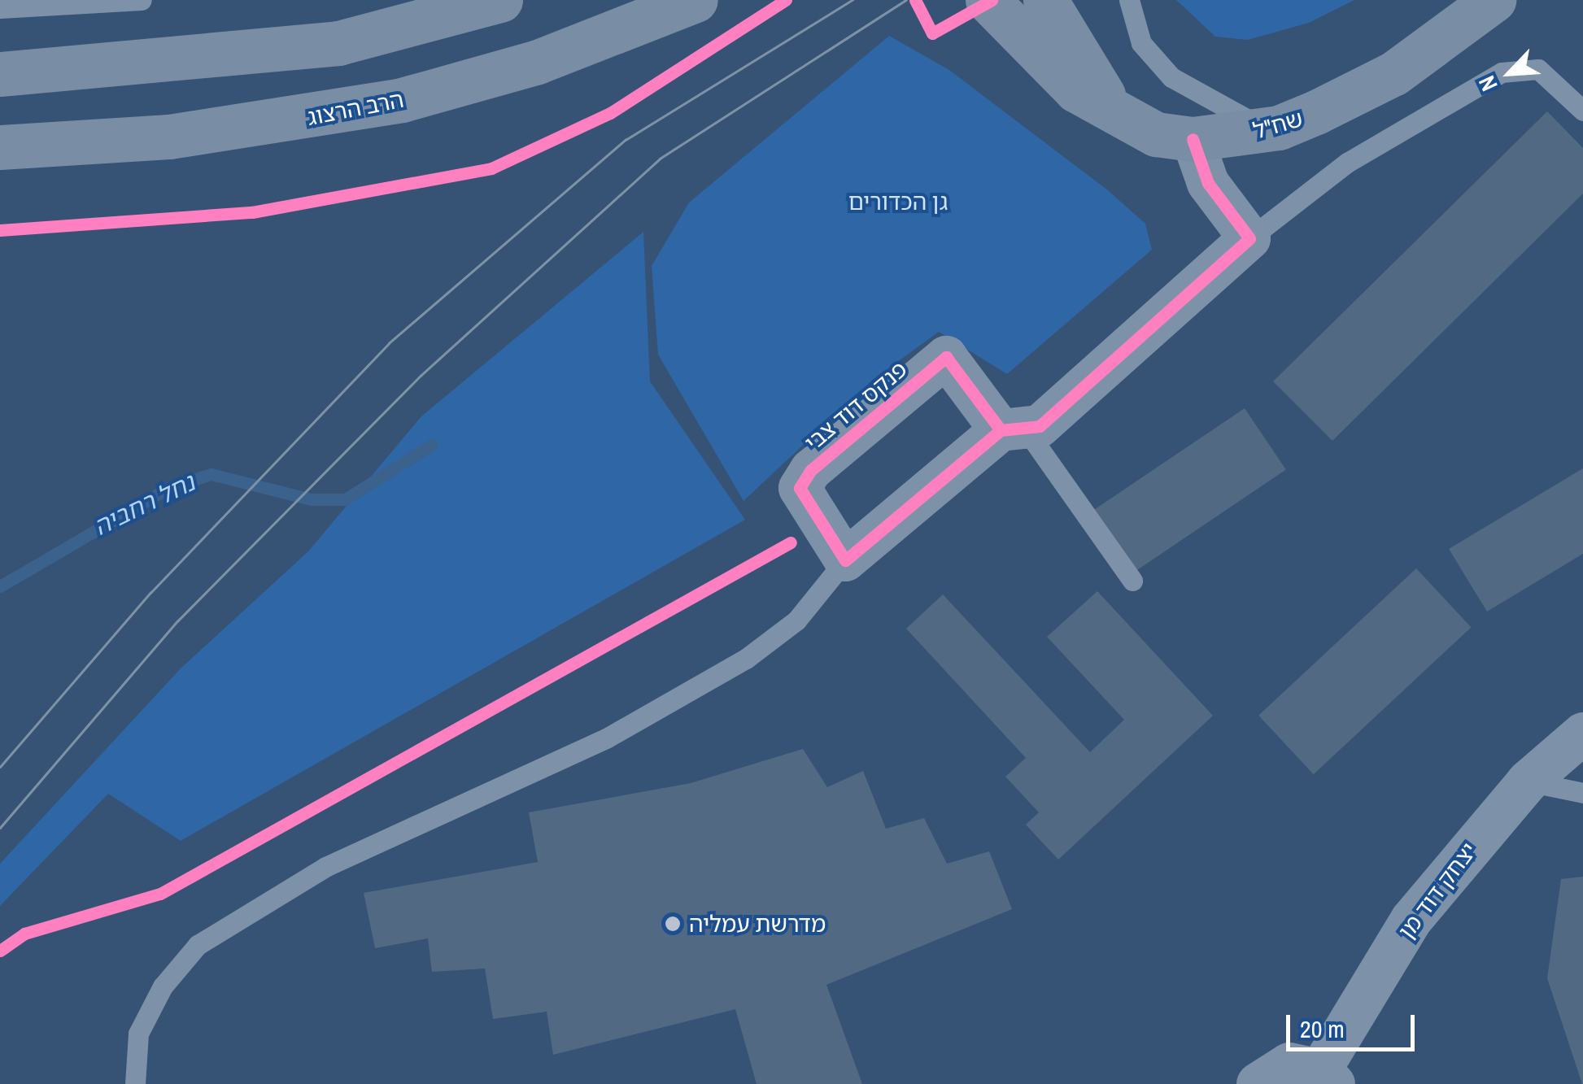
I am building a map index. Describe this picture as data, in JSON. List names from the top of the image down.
{
  "streets": {
    "main road": ["הרב הרצוג", "שח\"ל"],
    "street": ["פנקס דוד צבי", "יצחק דוד מן"]
  },
  "water": ["נחל רחביה"],
  "parks": ["גן הכדורים"],
  "places": ["מדרשת עמליה"],
  "scale_bar": "20 m",
  "north": "bottom left"
}
